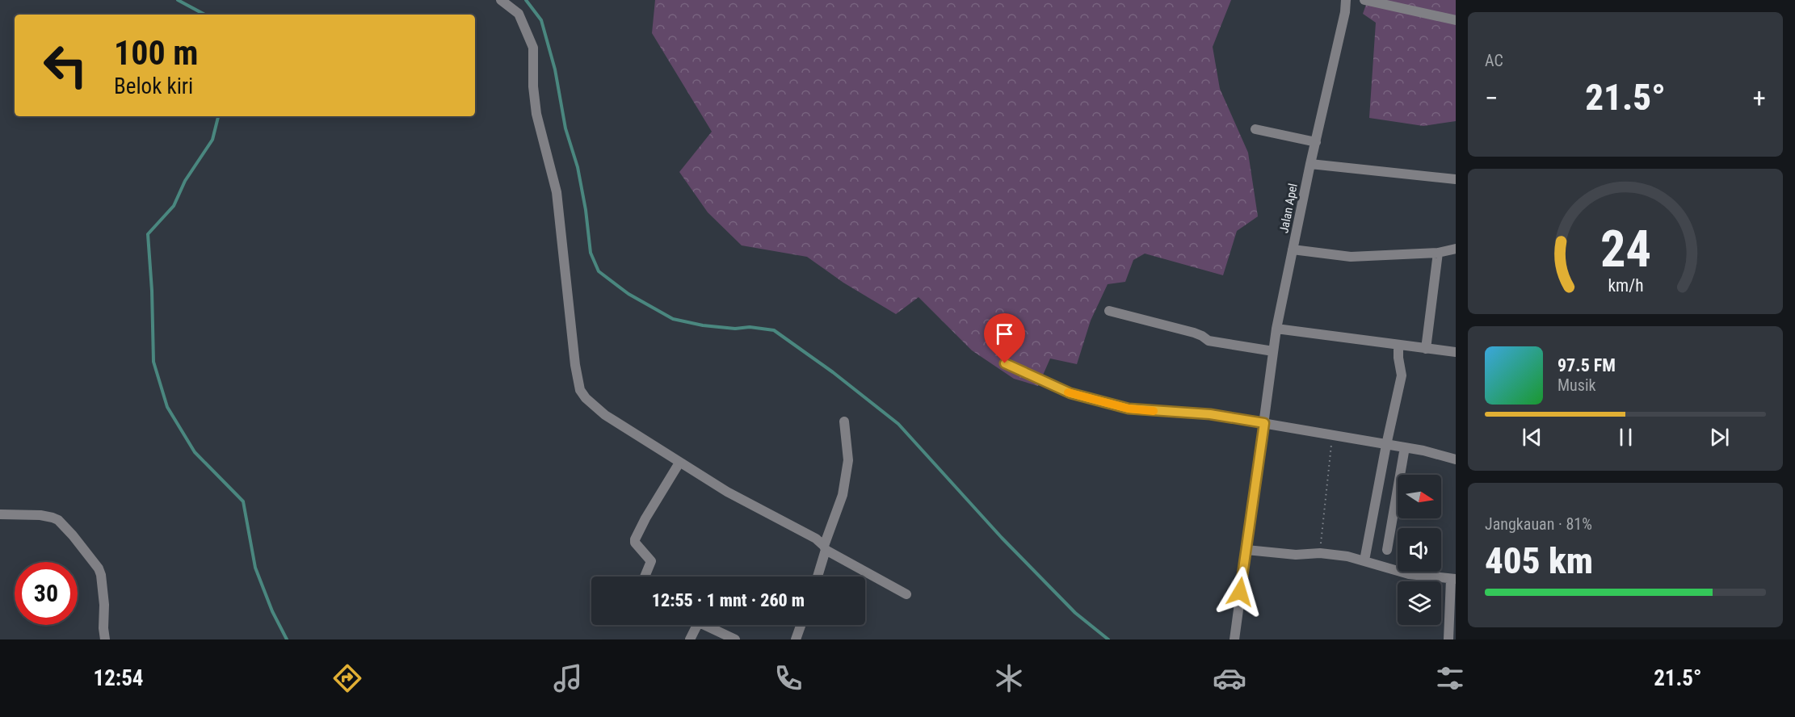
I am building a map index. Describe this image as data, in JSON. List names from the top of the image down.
{
  "streets": {
    "street": ["Jalan Apel"]
  },
  "north": "right",
  "page": {
    "tile": [
      "AC",
      ["Jangkauan · 81%", "405 km"]
    ],
    "turn": ["100 m", "Belok kiri"],
    "heat": ["−", "21.5°", "+"],
    "song": ["97.5 FM", "Musik"],
    "limit": "30",
    "trip": "12:55 · 1 mnt · 260 m",
    "tabs": ["12:54", "21.5°"],
    "gauge": ["24", "km/h"]
  }
}
